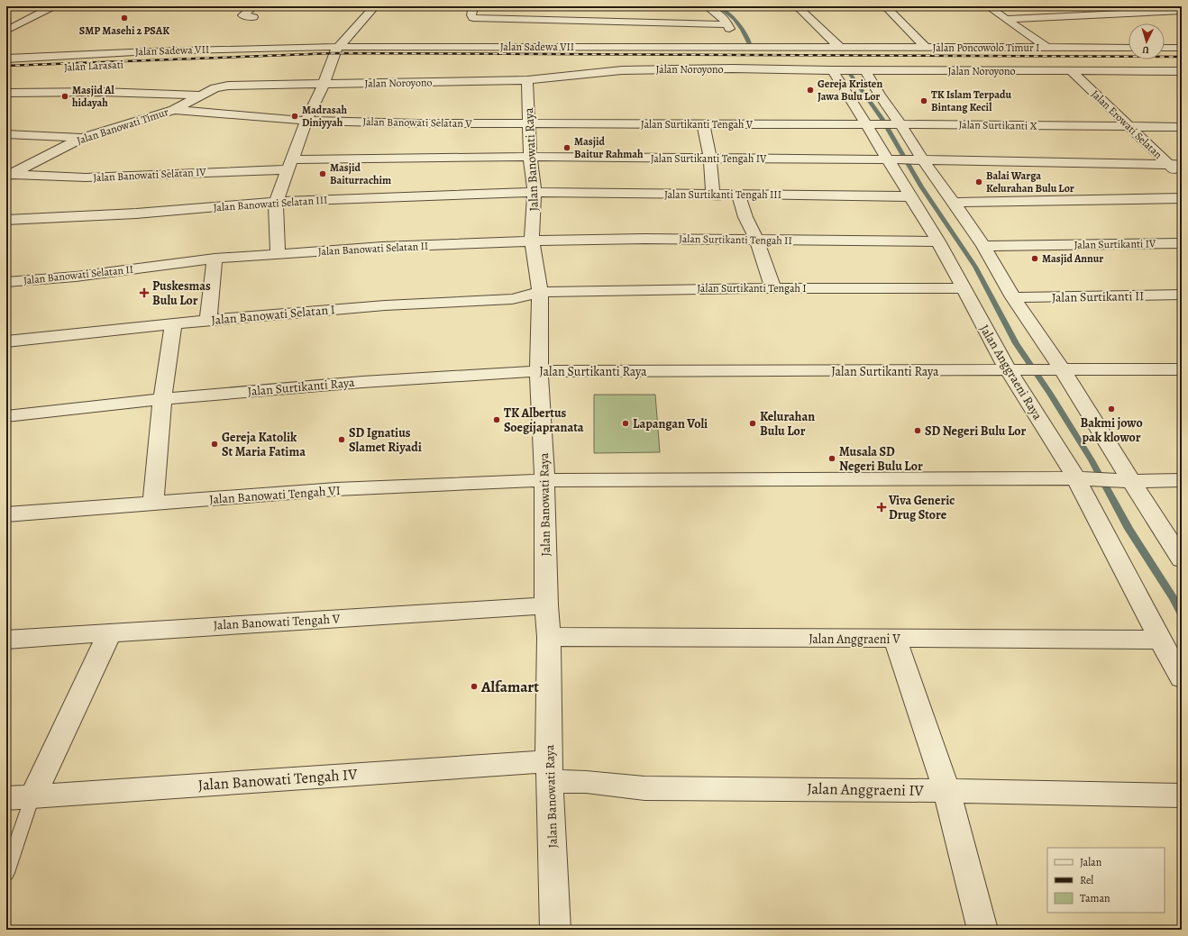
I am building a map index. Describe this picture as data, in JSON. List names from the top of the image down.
{
  "streets": {
    "street": [
      "Jalan Sadewa VII",
      "Jalan Poncowolo Timur I",
      "Jalan Noroyono",
      "Jalan Banowati Selatan V",
      "Jalan Surtikanti Tengah V",
      "Jalan Erowati Selatan",
      "Jalan Surtikanti X",
      "Jalan Banowati Timur",
      "Jalan Surtikanti Tengah IV",
      "Jalan Banowati Raya",
      "Jalan Banowati Selatan IV",
      "Jalan Surtikanti Tengah III",
      "Jalan Banowati Selatan III",
      "Jalan Surtikanti Tengah II",
      "Jalan Surtikanti IV",
      "Jalan Banowati Selatan II",
      "Jalan Surtikanti Tengah I",
      "Jalan Surtikanti II",
      "Jalan Banowati Selatan I",
      "Jalan Surtikanti Raya",
      "Jalan Anggraeni Raya",
      "Jalan Banowati Tengah VI",
      "Jalan Banowati Tengah V",
      "Jalan Anggraeni V",
      "Jalan Banowati Tengah IV",
      "Jalan Anggraeni IV"
    ]
  },
  "crossings": [
    ["Jalan Sadewa VII", "Jalan Poncowolo Timur I"],
    ["Jalan Noroyono", "Jalan Erowati Selatan"],
    ["Jalan Noroyono", "Jalan Banowati Timur"],
    ["Jalan Noroyono", "Jalan Banowati Raya"],
    ["Jalan Noroyono", "Jalan Anggraeni Raya"],
    ["Jalan Banowati Selatan V", "Jalan Surtikanti Tengah V"],
    ["Jalan Banowati Selatan V", "Jalan Banowati Timur"],
    ["Jalan Banowati Selatan V", "Jalan Banowati Raya"],
    ["Jalan Surtikanti Tengah V", "Jalan Surtikanti X"],
    ["Jalan Surtikanti Tengah V", "Jalan Banowati Raya"],
    ["Jalan Surtikanti Tengah V", "Jalan Anggraeni Raya"],
    ["Jalan Erowati Selatan", "Jalan Surtikanti X"],
    ["Jalan Erowati Selatan", "Jalan Surtikanti Tengah IV"],
    ["Jalan Surtikanti X", "Jalan Anggraeni Raya"],
    ["Jalan Banowati Timur", "Jalan Banowati Selatan IV"],
    ["Jalan Surtikanti Tengah IV", "Jalan Banowati Raya"],
    ["Jalan Surtikanti Tengah IV", "Jalan Banowati Selatan IV"],
    ["Jalan Surtikanti Tengah IV", "Jalan Anggraeni Raya"],
    ["Jalan Banowati Raya", "Jalan Banowati Selatan IV"],
    ["Jalan Banowati Raya", "Jalan Surtikanti Tengah III"],
    ["Jalan Banowati Raya", "Jalan Banowati Selatan III"],
    ["Jalan Banowati Raya", "Jalan Surtikanti Tengah II"],
    ["Jalan Banowati Raya", "Jalan Banowati Selatan II"],
    ["Jalan Banowati Raya", "Jalan Surtikanti Tengah I"],
    ["Jalan Banowati Raya", "Jalan Banowati Selatan I"],
    ["Jalan Banowati Raya", "Jalan Surtikanti Raya"],
    ["Jalan Banowati Raya", "Jalan Banowati Tengah VI"],
    ["Jalan Banowati Raya", "Jalan Banowati Tengah V"],
    ["Jalan Banowati Raya", "Jalan Anggraeni V"],
    ["Jalan Banowati Raya", "Jalan Banowati Tengah IV"],
    ["Jalan Banowati Raya", "Jalan Anggraeni IV"],
    ["Jalan Surtikanti Tengah III", "Jalan Banowati Selatan III"],
    ["Jalan Surtikanti Tengah III", "Jalan Anggraeni Raya"],
    ["Jalan Surtikanti Tengah II", "Jalan Banowati Selatan II"],
    ["Jalan Surtikanti Tengah II", "Jalan Anggraeni Raya"],
    ["Jalan Surtikanti Tengah I", "Jalan Banowati Selatan I"],
    ["Jalan Surtikanti Tengah I", "Jalan Anggraeni Raya"],
    ["Jalan Surtikanti Raya", "Jalan Anggraeni Raya"],
    ["Jalan Anggraeni Raya", "Jalan Anggraeni V"],
    ["Jalan Banowati Tengah IV", "Jalan Anggraeni IV"]
  ],
  "places": {
    "other": [
      "SMP Masehi 2 PSAK",
      "Gereja Kristen Jawa Bulu Lor",
      "Masjid Al hidayah",
      "TK Islam Terpadu Bintang Kecil",
      "Madrasah Diniyyah",
      "Masjid Baitur Rahmah",
      "Masjid Baiturrachim",
      "Balai Warga Kelurahan Bulu Lor",
      "Masjid Annur",
      "Bakmi jowo pak klowor",
      "TK Albertus Soegijapranata",
      "Lapangan Voli",
      "Kelurahan Bulu Lor",
      "SD Negeri Bulu Lor",
      "SD Ignatius Slamet Riyadi",
      "Gereja Katolik St Maria Fatima",
      "Musala SD Negeri Bulu Lor",
      "Alfamart"
    ],
    "health": ["Puskesmas Bulu Lor", "Viva Generic Drug Store"]
  },
  "legend": ["Jalan", "Rel", "Taman"],
  "north": "bottom"
}
